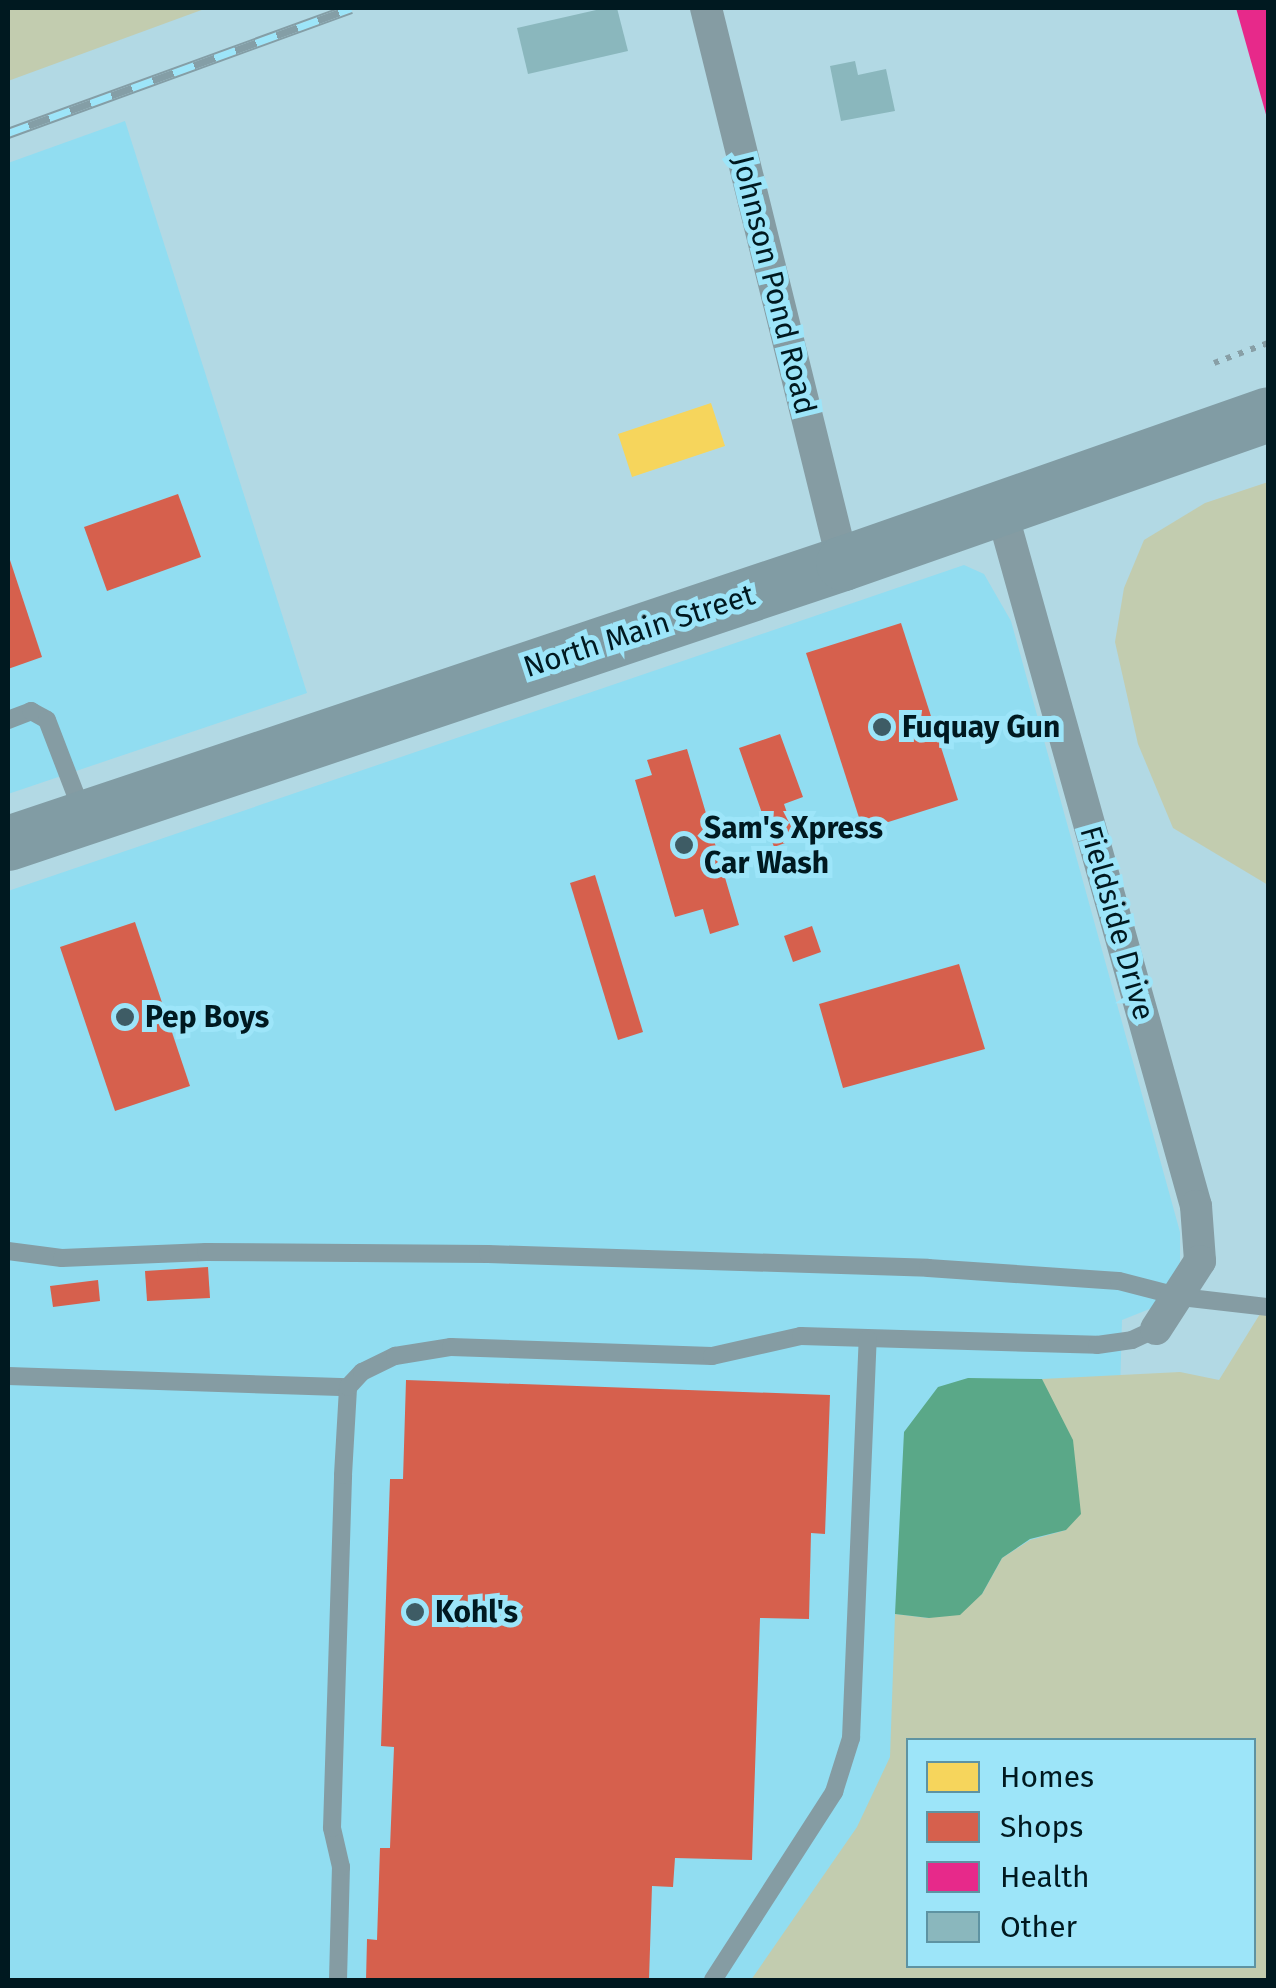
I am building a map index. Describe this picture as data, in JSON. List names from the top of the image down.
{
  "streets": {
    "highway": ["North Main Street"],
    "street": ["Johnson Pond Road", "Fieldside Drive"]
  },
  "crossings": [
    ["Johnson Pond Road", "North Main Street"],
    ["North Main Street", "Fieldside Drive"]
  ],
  "places": [
    "Fuquay Gun",
    "Sam's Xpress Car Wash",
    "Pep Boys",
    "Kohl's"
  ],
  "legend": [
    "Homes",
    "Shops",
    "Health",
    "Other"
  ]
}
